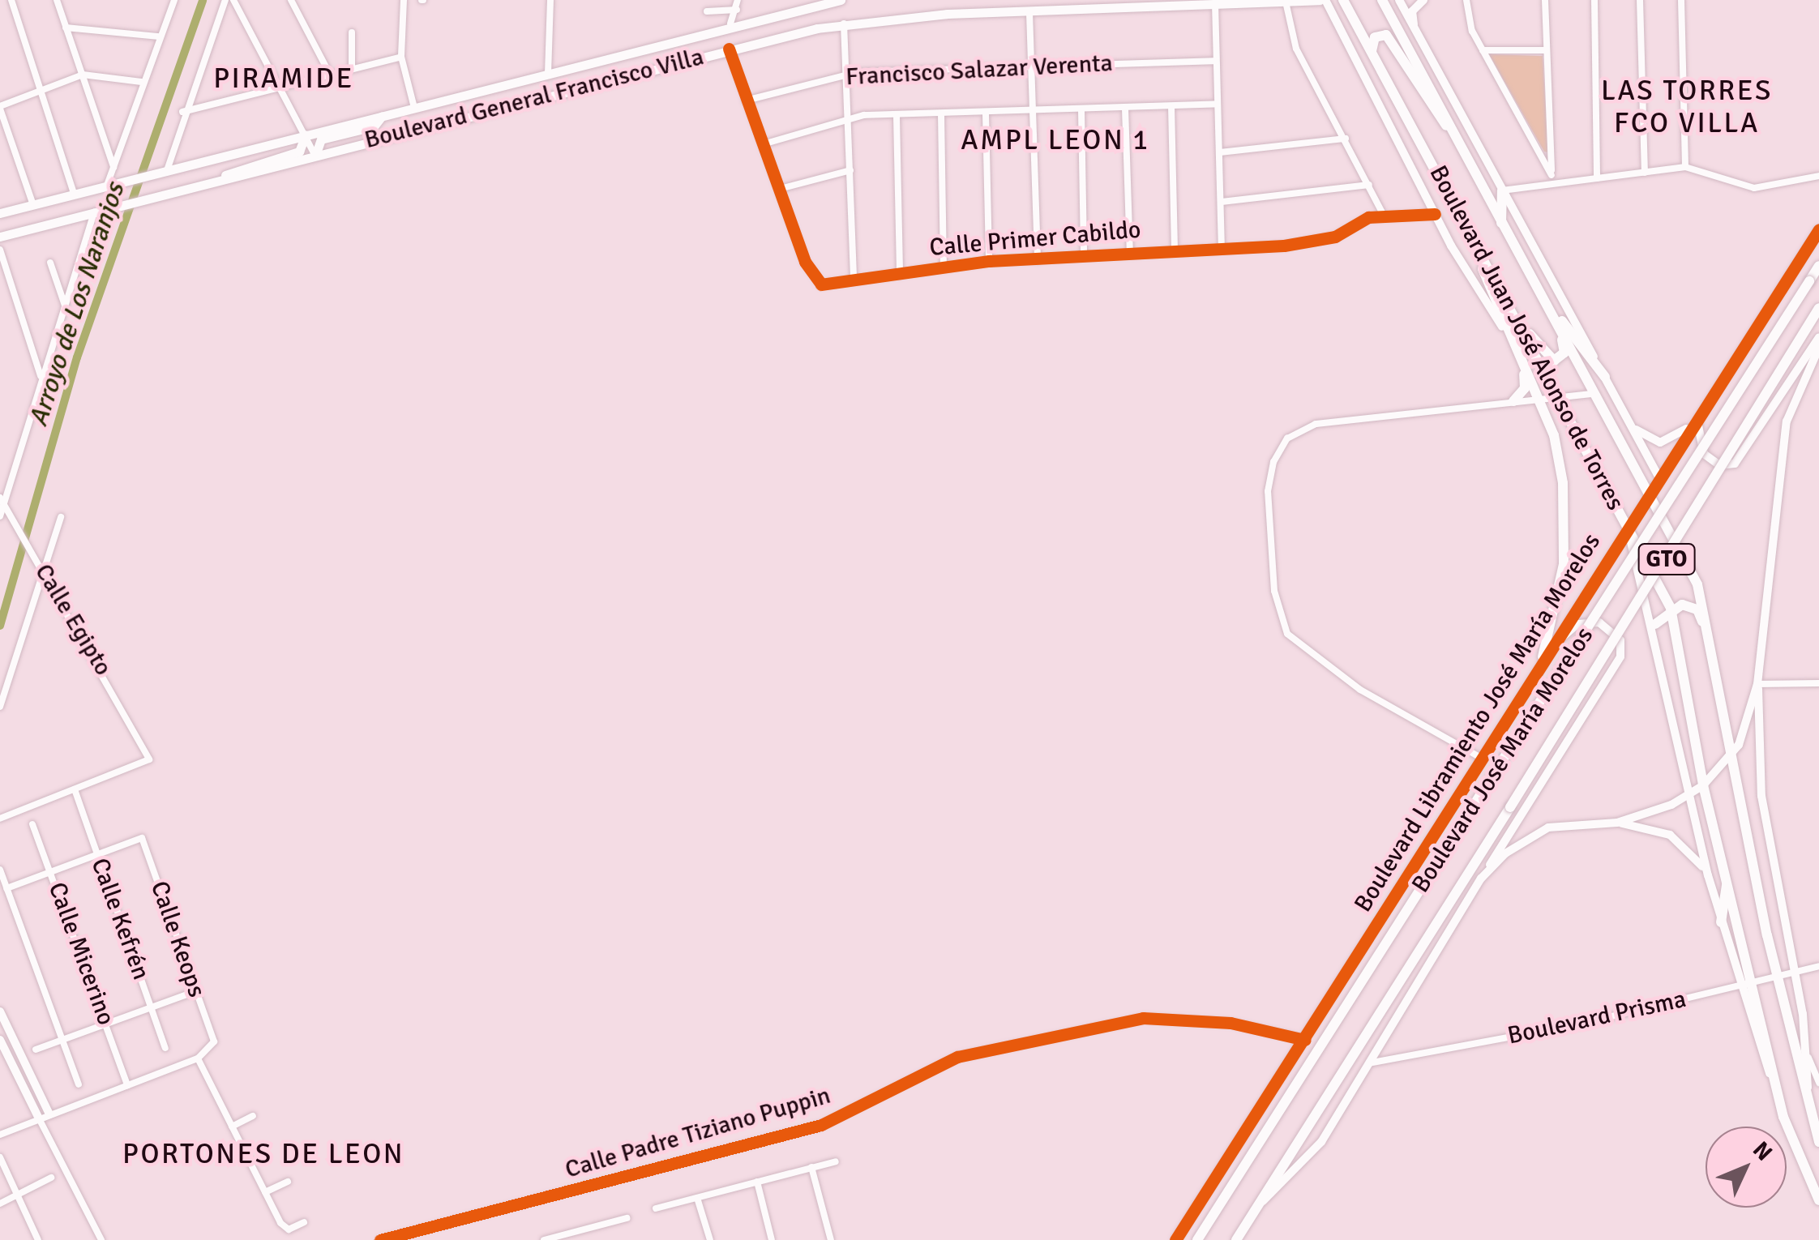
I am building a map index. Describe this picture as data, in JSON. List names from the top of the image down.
{
  "streets": {
    "main road": [
      "Boulevard General Francisco Villa",
      "Boulevard Juan José Alonso de Torres",
      "GTO",
      "Boulevard José María Morelos"
    ],
    "street": [
      "Francisco Salazar Verenta",
      "Calle Primer Cabildo",
      "Calle Egipto",
      "Boulevard Libramiento José María Morelos",
      "Calle Kefrén",
      "Calle Keops",
      "Calle Micerino",
      "Boulevard Prisma",
      "Calle Padre Tiziano Puppin"
    ]
  },
  "crossings": [
    ["Boulevard Juan José Alonso de Torres", "Boulevard Libramiento José María Morelos"],
    ["Boulevard Juan José Alonso de Torres", "Boulevard Prisma"],
    ["Calle Egipto", "Calle Kefrén"],
    ["Boulevard Libramiento José María Morelos", "Calle Padre Tiziano Puppin"],
    ["Calle Kefrén", "Calle Keops"]
  ],
  "districts": [
    "PIRAMIDE",
    "LAS TORRES FCO VILLA",
    "AMPL LEON 1",
    "PORTONES DE LEON"
  ],
  "water": ["Arroyo de Los Naranjos"],
  "north": "top right"
}
